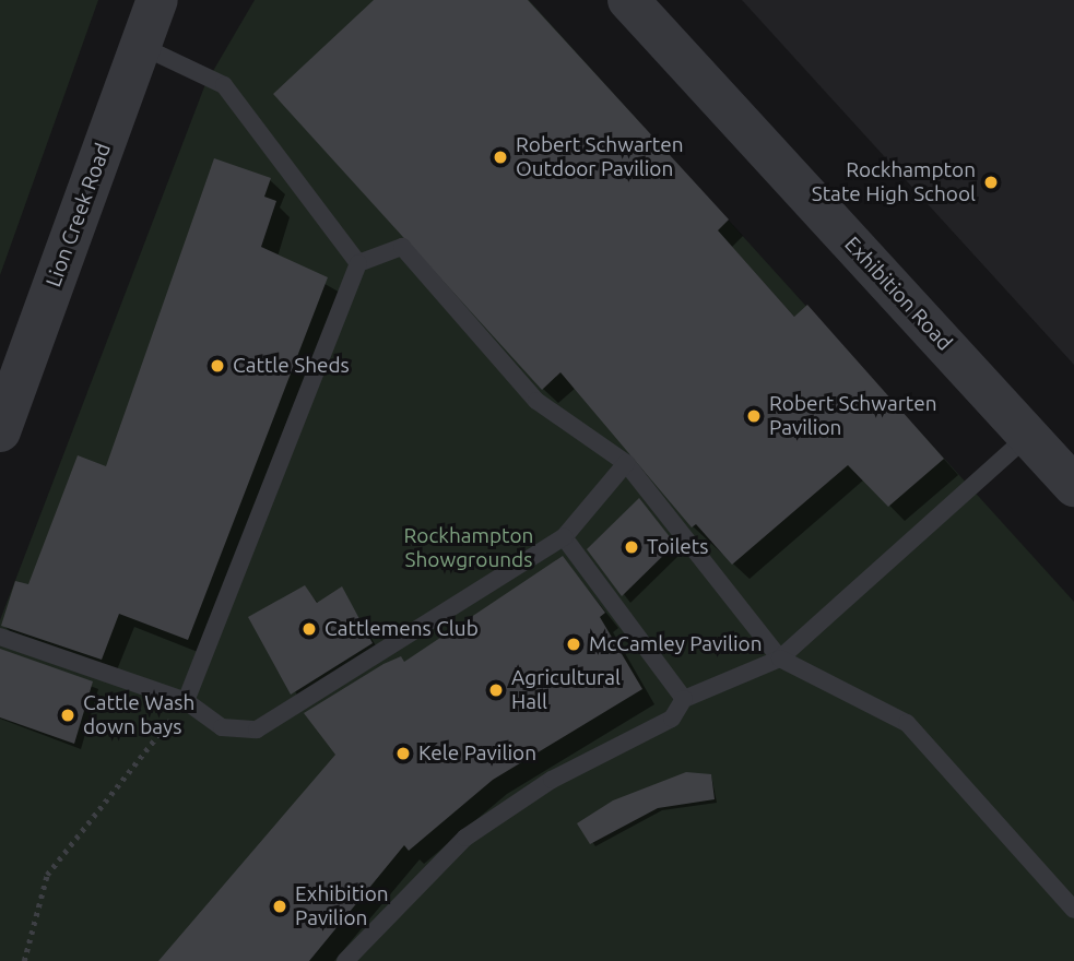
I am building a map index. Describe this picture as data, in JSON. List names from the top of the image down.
{
  "streets": {
    "street": ["Lion Creek Road", "Exhibition Road"]
  },
  "parks": ["Rockhampton Showgrounds"],
  "places": [
    "Robert Schwarten Outdoor Pavilion",
    "Rockhampton State High School",
    "Cattle Sheds",
    "Robert Schwarten Pavilion",
    "Toilets",
    "Cattlemens Club",
    "McCamley Pavilion",
    "Agricultural Hall",
    "Cattle Wash down bays",
    "Kele Pavilion",
    "Exhibition Pavilion"
  ]
}
